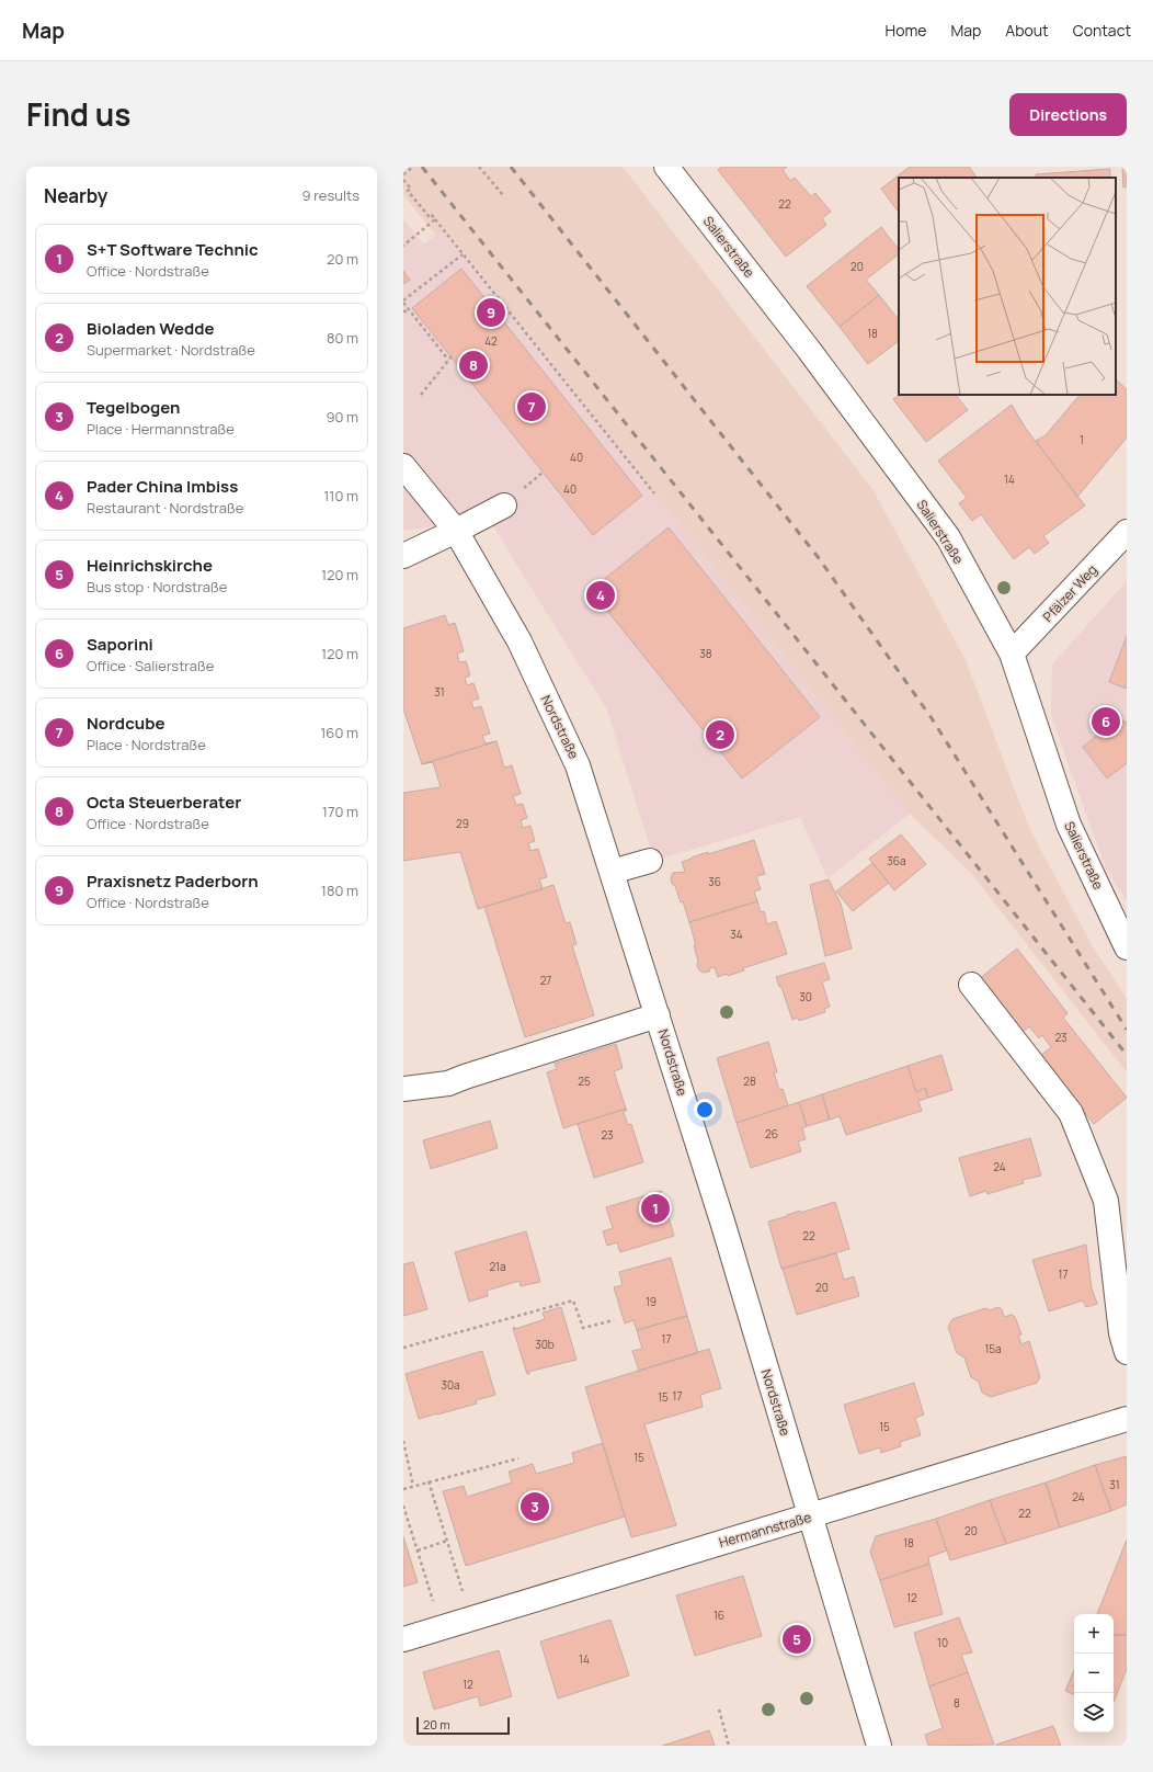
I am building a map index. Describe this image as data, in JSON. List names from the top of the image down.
{
  "streets": {
    "street": [
      "Salierstraße",
      "Pfälzer Weg",
      "Nordstraße",
      "Hermannstraße"
    ]
  },
  "crossings": [
    ["Salierstraße", "Pfälzer Weg"],
    ["Nordstraße", "Hermannstraße"]
  ],
  "house_numbers": [
    "22",
    "20",
    "18",
    "42",
    "1",
    "40",
    "14",
    "40",
    "38",
    "31",
    "29",
    "36a",
    "36",
    "34",
    "27",
    "30",
    "23",
    "25",
    "28",
    "26",
    "23",
    "24",
    "22",
    "21a",
    "17",
    "20",
    "19",
    "17",
    "30b",
    "15a",
    "30a",
    "17",
    "15",
    "15",
    "15",
    "31",
    "24",
    "22",
    "20",
    "18",
    "12",
    "16",
    "10",
    "14",
    "12",
    "8"
  ],
  "scale_bar": "20 m",
  "page": {
    "header": "Map",
    "nav": [
      "Home",
      "Map",
      "About",
      "Contact"
    ],
    "title": "Find us",
    "buttons": "Directions",
    "heading": ["Nearby", "9 results"],
    "list": [
      {
        "mark": "1",
        "name": "S+T Software Technic",
        "note": "Office · Nordstraße",
        "value": "20 m"
      },
      {
        "mark": "2",
        "name": "Bioladen Wedde",
        "note": "Supermarket · Nordstraße",
        "value": "80 m"
      },
      {
        "mark": "3",
        "name": "Tegelbogen",
        "note": "Place · Hermannstraße",
        "value": "90 m"
      },
      {
        "mark": "4",
        "name": "Pader China Imbiss",
        "note": "Restaurant · Nordstraße",
        "value": "110 m"
      },
      {
        "mark": "5",
        "name": "Heinrichskirche",
        "note": "Bus stop · Nordstraße",
        "value": "120 m"
      },
      {
        "mark": "6",
        "name": "Saporini",
        "note": "Office · Salierstraße",
        "value": "120 m"
      },
      {
        "mark": "7",
        "name": "Nordcube",
        "note": "Place · Nordstraße",
        "value": "160 m"
      },
      {
        "mark": "8",
        "name": "Octa Steuerberater",
        "note": "Office · Nordstraße",
        "value": "170 m"
      },
      {
        "mark": "9",
        "name": "Praxisnetz Paderborn",
        "note": "Office · Nordstraße",
        "value": "180 m"
      }
    ],
    "pins": [
      "9",
      "8",
      "7",
      "4",
      "6",
      "2",
      "1",
      "3",
      "5"
    ],
    "map_buttons": ["+", "−"],
    "scale": "20 m"
  }
}
